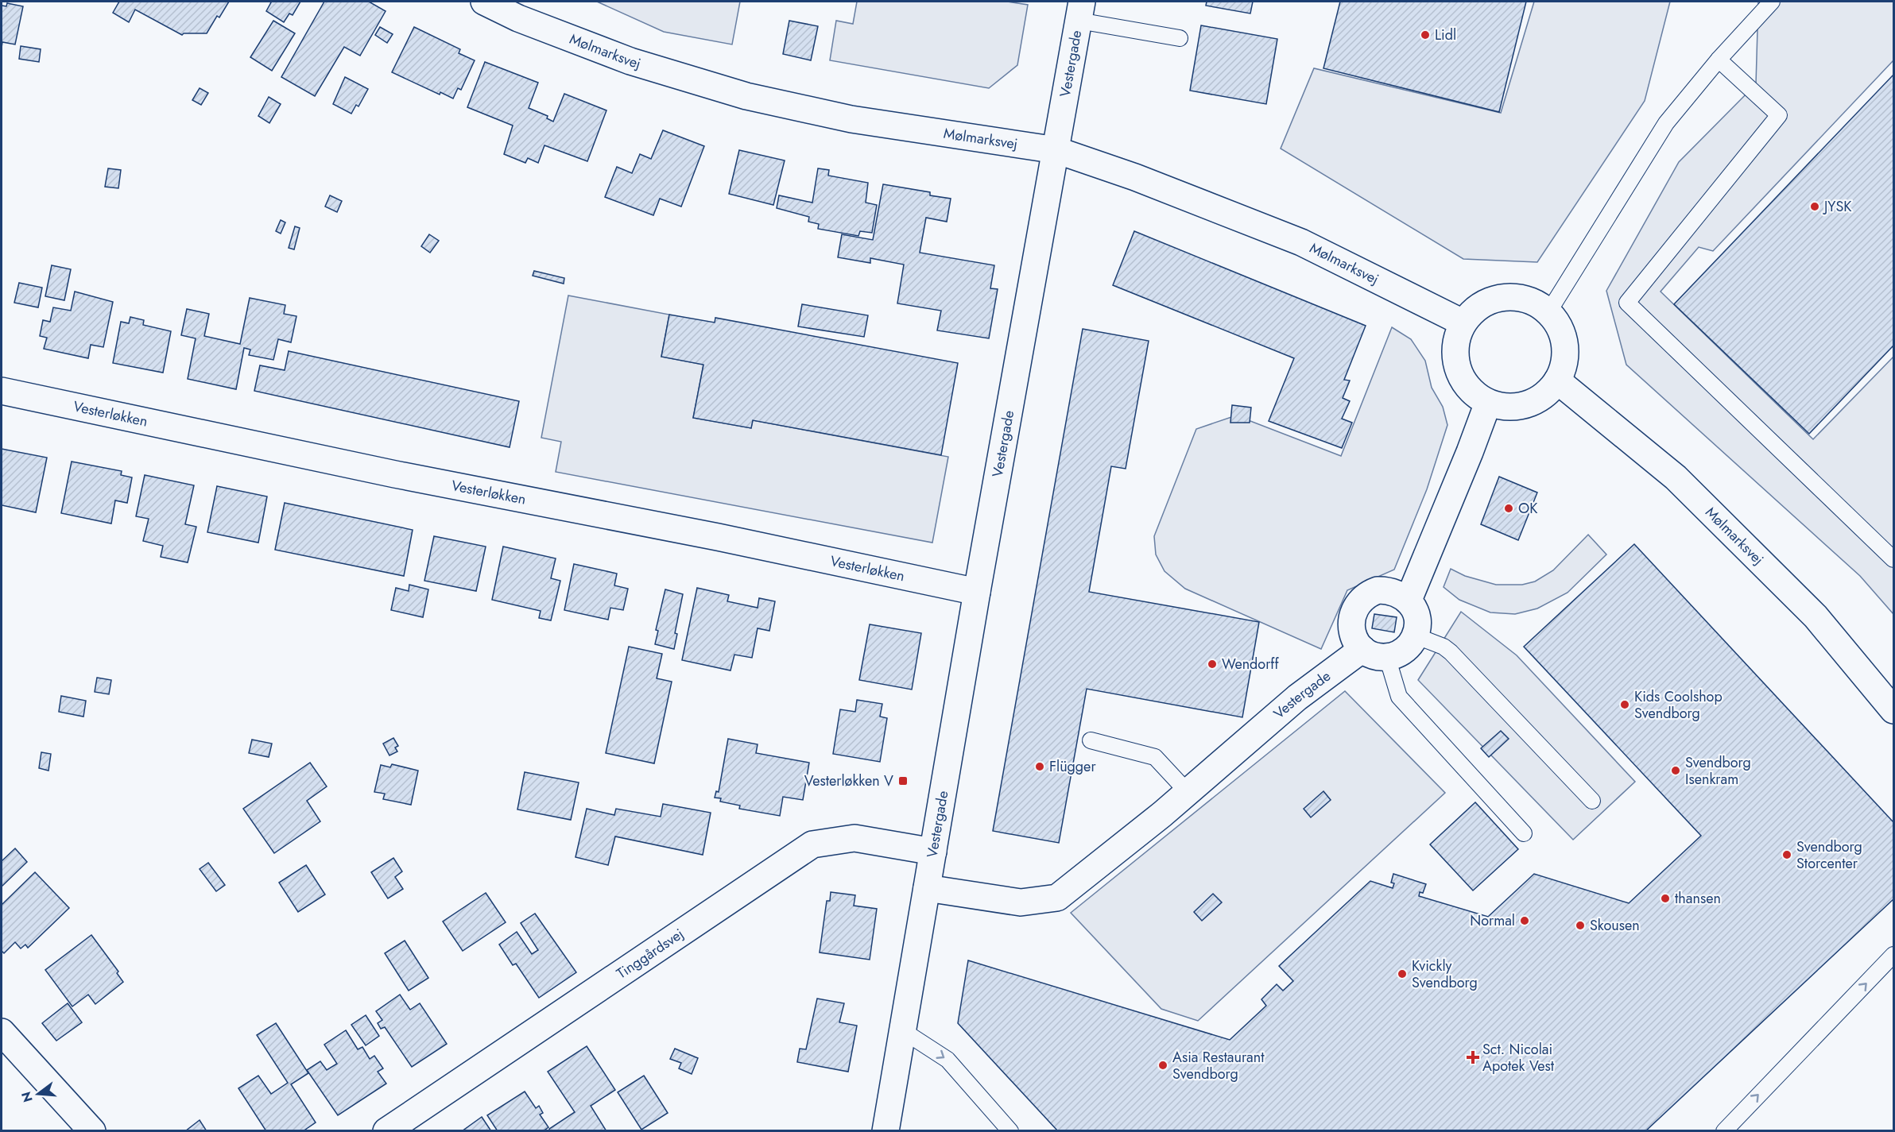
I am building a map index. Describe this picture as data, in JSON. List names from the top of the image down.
{
  "streets": {
    "street": [
      "Mølmarksvej",
      "Vestergade",
      "Vesterløkken",
      "Tinggårdsvej"
    ]
  },
  "crossings": [
    ["Mølmarksvej", "Vestergade"],
    ["Vestergade", "Vesterløkken"],
    ["Vestergade", "Tinggårdsvej"]
  ],
  "places": {
    "other": [
      "Lidl",
      "JYSK",
      "OK",
      "Wendorff",
      "Kids Coolshop Svendborg",
      "Flügger",
      "Svendborg Isenkram",
      "Svendborg Storcenter",
      "thansen",
      "Normal",
      "Skousen",
      "Kvickly Svendborg",
      "Asia Restaurant Svendborg"
    ],
    "transit": ["Vesterløkken V"],
    "health": ["Sct. Nicolai Apotek Vest"]
  },
  "north": "left"
}
